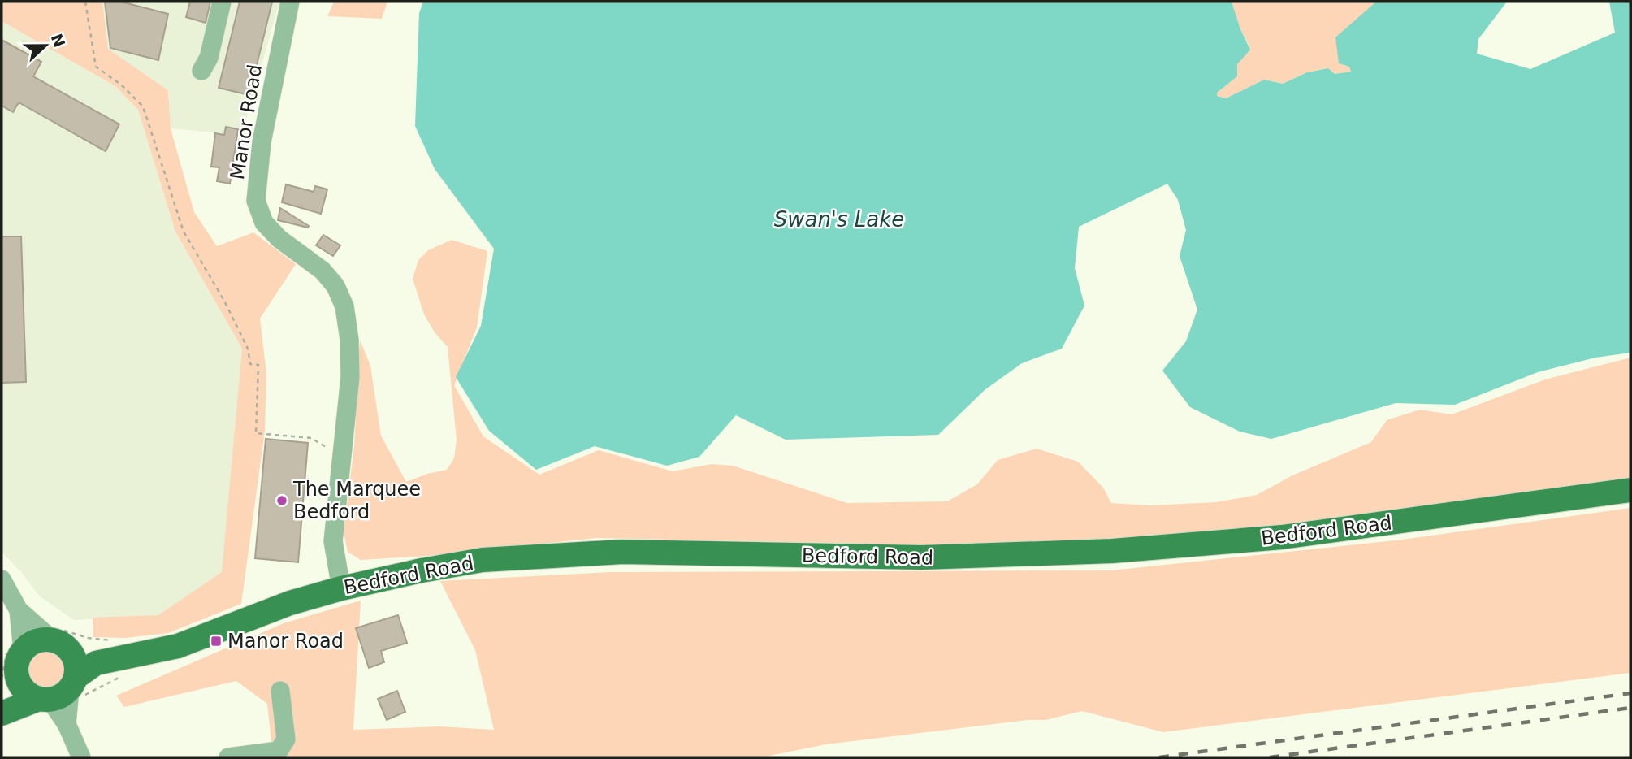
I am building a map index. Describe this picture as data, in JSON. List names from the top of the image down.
{
  "streets": {
    "main road": ["Bedford Road"],
    "street": ["Manor Road"]
  },
  "crossings": [
    ["Manor Road", "Bedford Road"]
  ],
  "water": ["Swan's Lake"],
  "places": {
    "other": ["The Marquee Bedford"],
    "transit": ["Manor Road"]
  },
  "north": "right"
}
